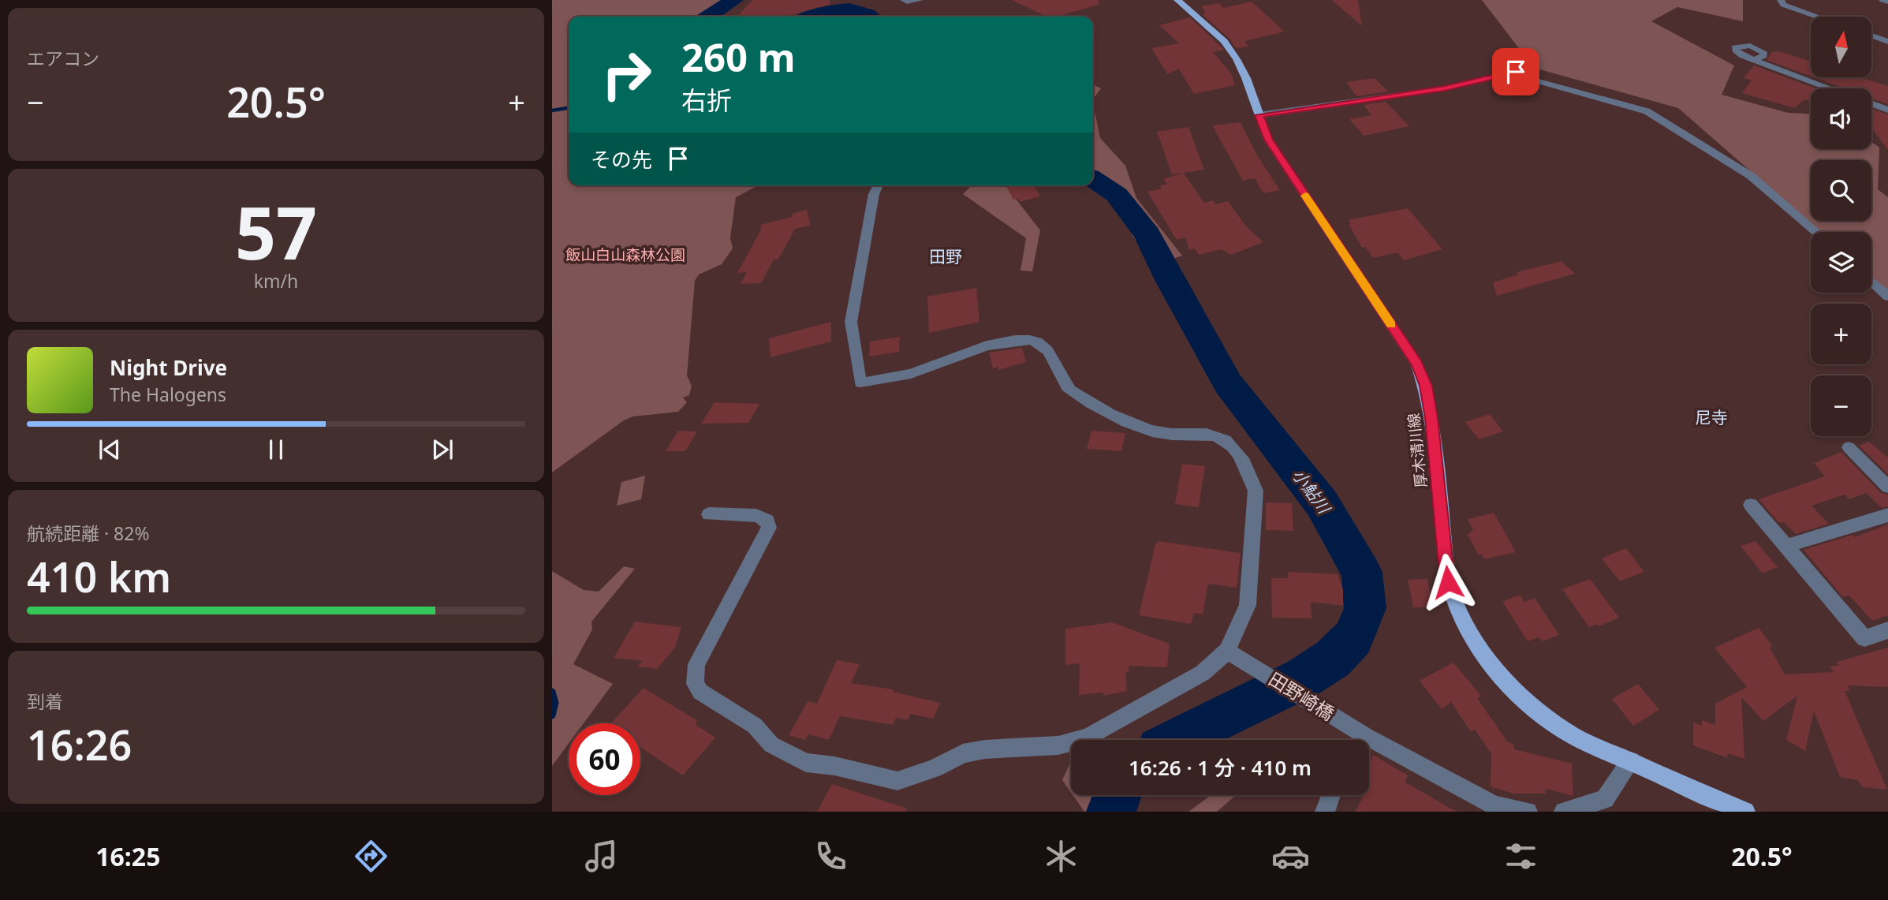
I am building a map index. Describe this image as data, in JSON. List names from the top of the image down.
{
  "streets": {
    "main road": ["厚木清川線"],
    "street": ["田野崎橋"]
  },
  "districts": ["田野", "尼寺"],
  "water": ["小鮎川"],
  "parks": ["飯山白山森林公園"],
  "north": "top",
  "page": {
    "tile": [
      "エアコン",
      ["57", "km/h"],
      ["航続距離 · 82%", "410 km"],
      ["到着", "16:26"]
    ],
    "map_buttons": ["+", "−"],
    "turn": ["260 m", "右折"],
    "heat": ["−", "20.5°", "+"],
    "then": "その先",
    "song": ["Night Drive", "The Halogens"],
    "limit": "60",
    "trip": "16:26 · 1 分 · 410 m",
    "tabs": ["16:25", "20.5°"]
  }
}
